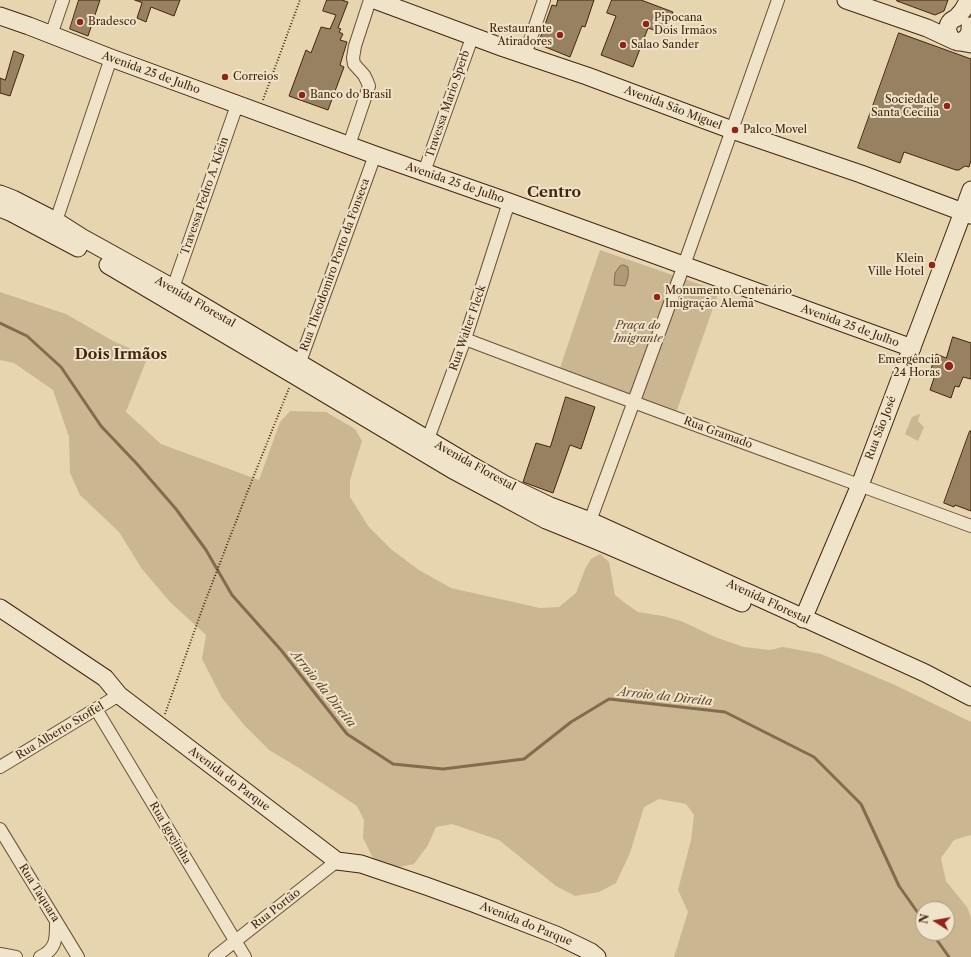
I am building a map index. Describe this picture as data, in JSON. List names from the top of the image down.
{
  "streets": {
    "main road": [
      "Avenida 25 de Julho",
      "Avenida São Miguel",
      "Avenida Florestal",
      "Rua São José",
      "Avenida do Parque"
    ],
    "street": [
      "Travessa Mario Sperb",
      "Travessa Pedro A. Klein",
      "Rua Theodomiro Porto da Fonseca",
      "Rua Walter Fleck",
      "Rua Gramado",
      "Rua Alberto Stoffel",
      "Rua Igrejinha",
      "Rua Taquara",
      "Rua Portão"
    ]
  },
  "crossings": [
    ["Avenida 25 de Julho", "Travessa Mario Sperb"],
    ["Avenida 25 de Julho", "Travessa Pedro A. Klein"],
    ["Avenida 25 de Julho", "Rua Theodomiro Porto da Fonseca"],
    ["Avenida 25 de Julho", "Rua Walter Fleck"],
    ["Avenida 25 de Julho", "Rua São José"],
    ["Travessa Mario Sperb", "Avenida São Miguel"],
    ["Avenida São Miguel", "Rua São José"],
    ["Travessa Pedro A. Klein", "Avenida Florestal"],
    ["Rua Theodomiro Porto da Fonseca", "Avenida Florestal"],
    ["Avenida Florestal", "Rua Walter Fleck"],
    ["Avenida Florestal", "Rua São José"],
    ["Rua Walter Fleck", "Rua Gramado"],
    ["Rua São José", "Rua Gramado"],
    ["Rua Alberto Stoffel", "Avenida do Parque"],
    ["Rua Alberto Stoffel", "Rua Igrejinha"],
    ["Avenida do Parque", "Rua Portão"],
    ["Rua Igrejinha", "Rua Portão"]
  ],
  "districts": ["Centro", "Dois Irmãos"],
  "water": ["Arroio da Direita"],
  "parks": ["Praça do Imigrante"],
  "places": [
    "Bradesco",
    "Pipocana Dois Irmãos",
    "Restaurante Atiradores",
    "Salao Sander",
    "Correios",
    "Banco do Brasil",
    "Sociedade Santa Cecília",
    "Palco Movel",
    "Klein Ville Hotel",
    "Monumento Centenário Imigração Alemã",
    "Emergência 24 Horas"
  ],
  "north": "left"
}
